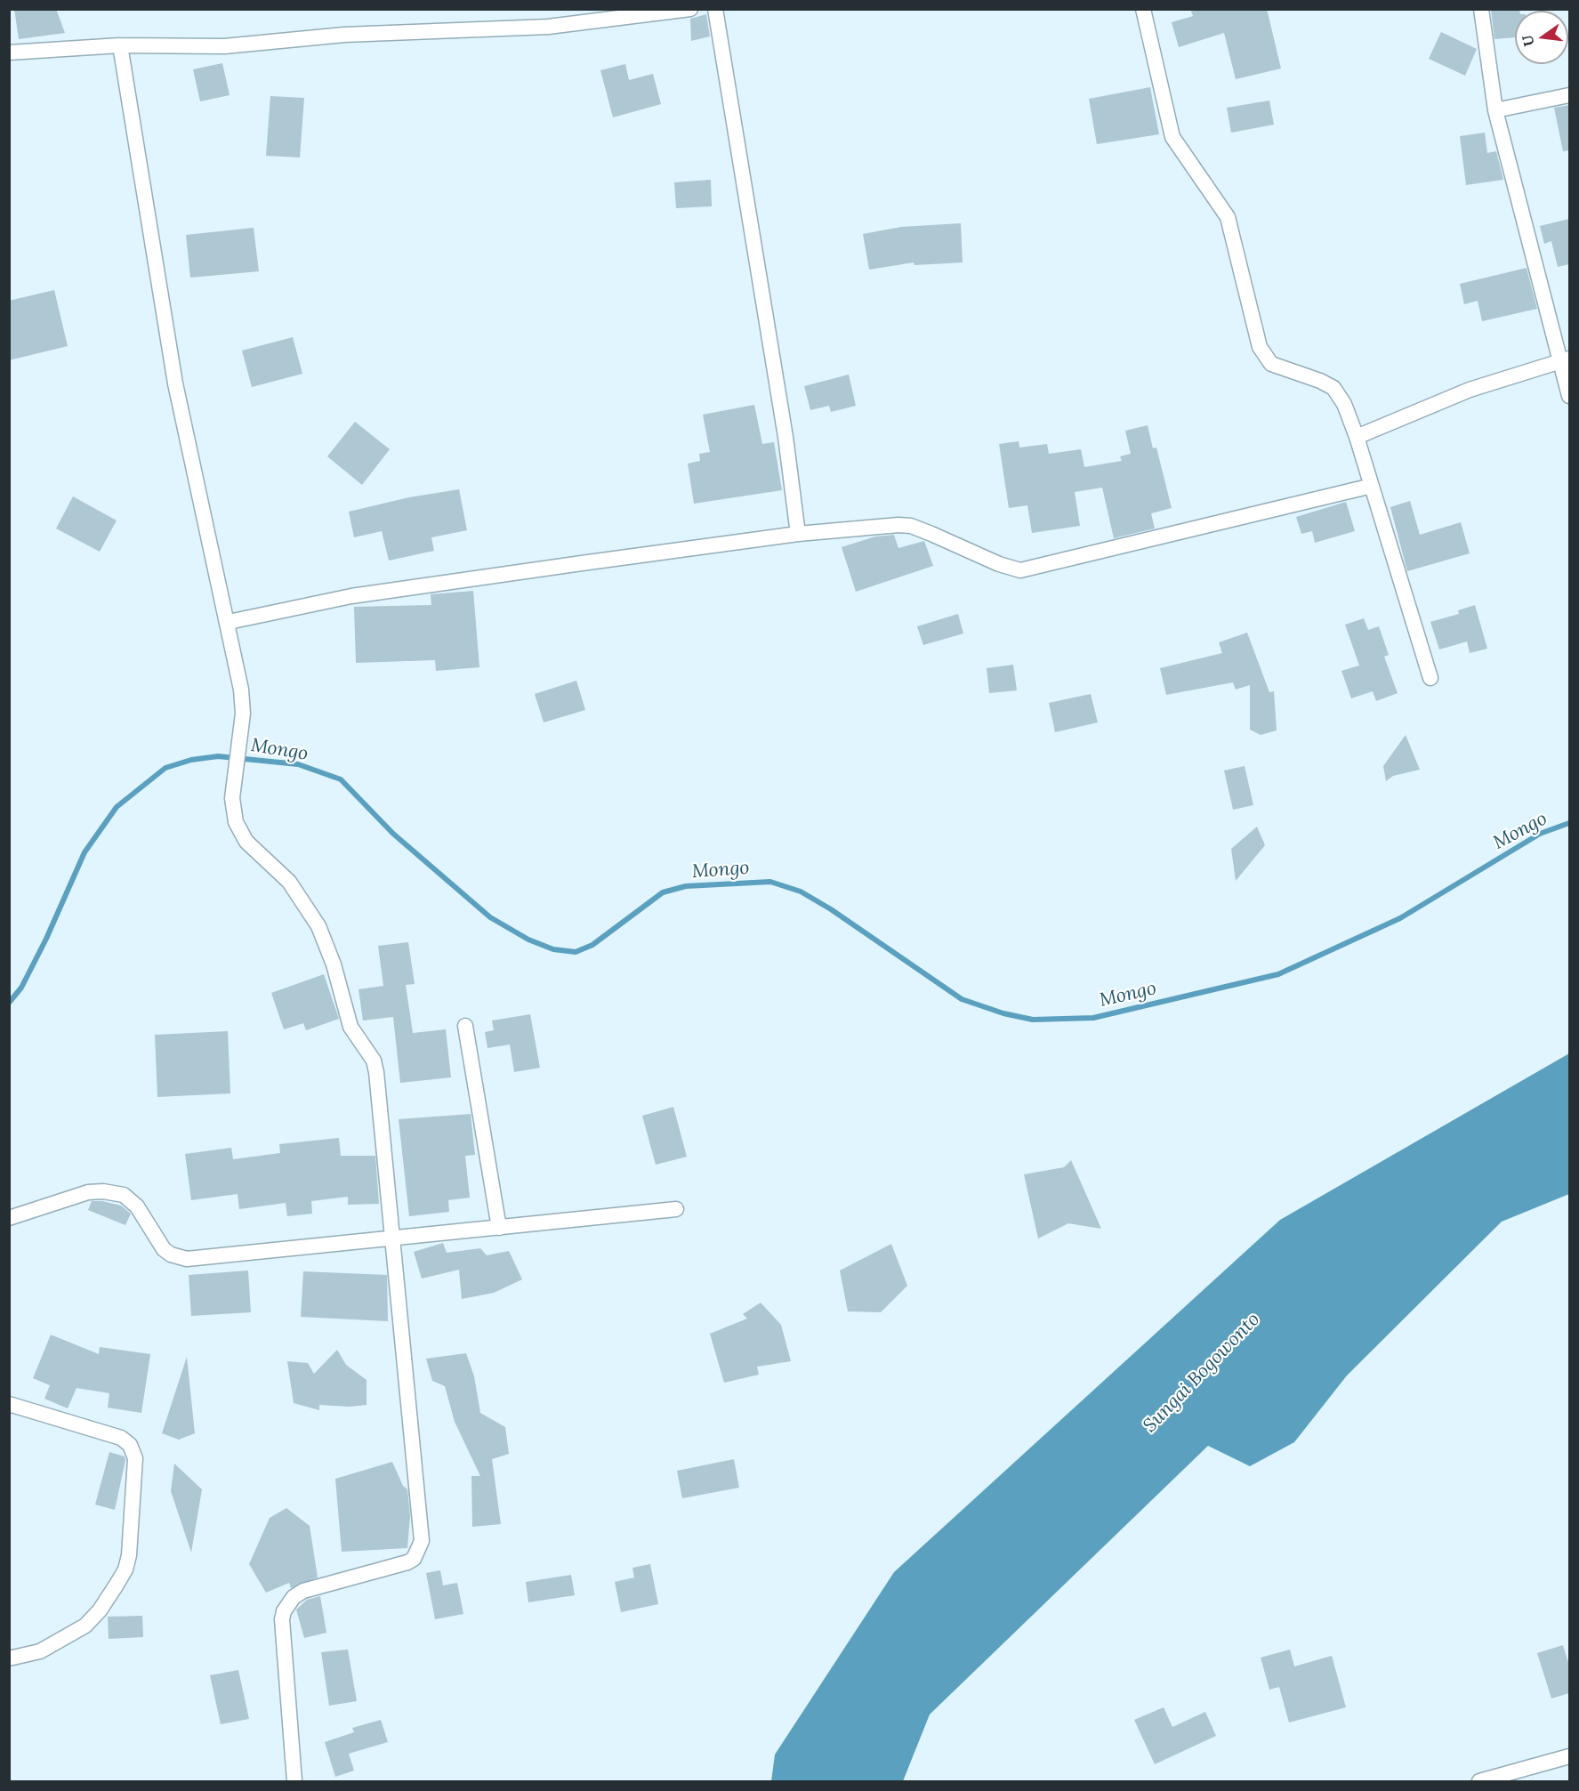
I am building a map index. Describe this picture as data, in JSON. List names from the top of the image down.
{
  "water": ["Mongo", "Sungai Bogowonto"],
  "north": "left"
}
